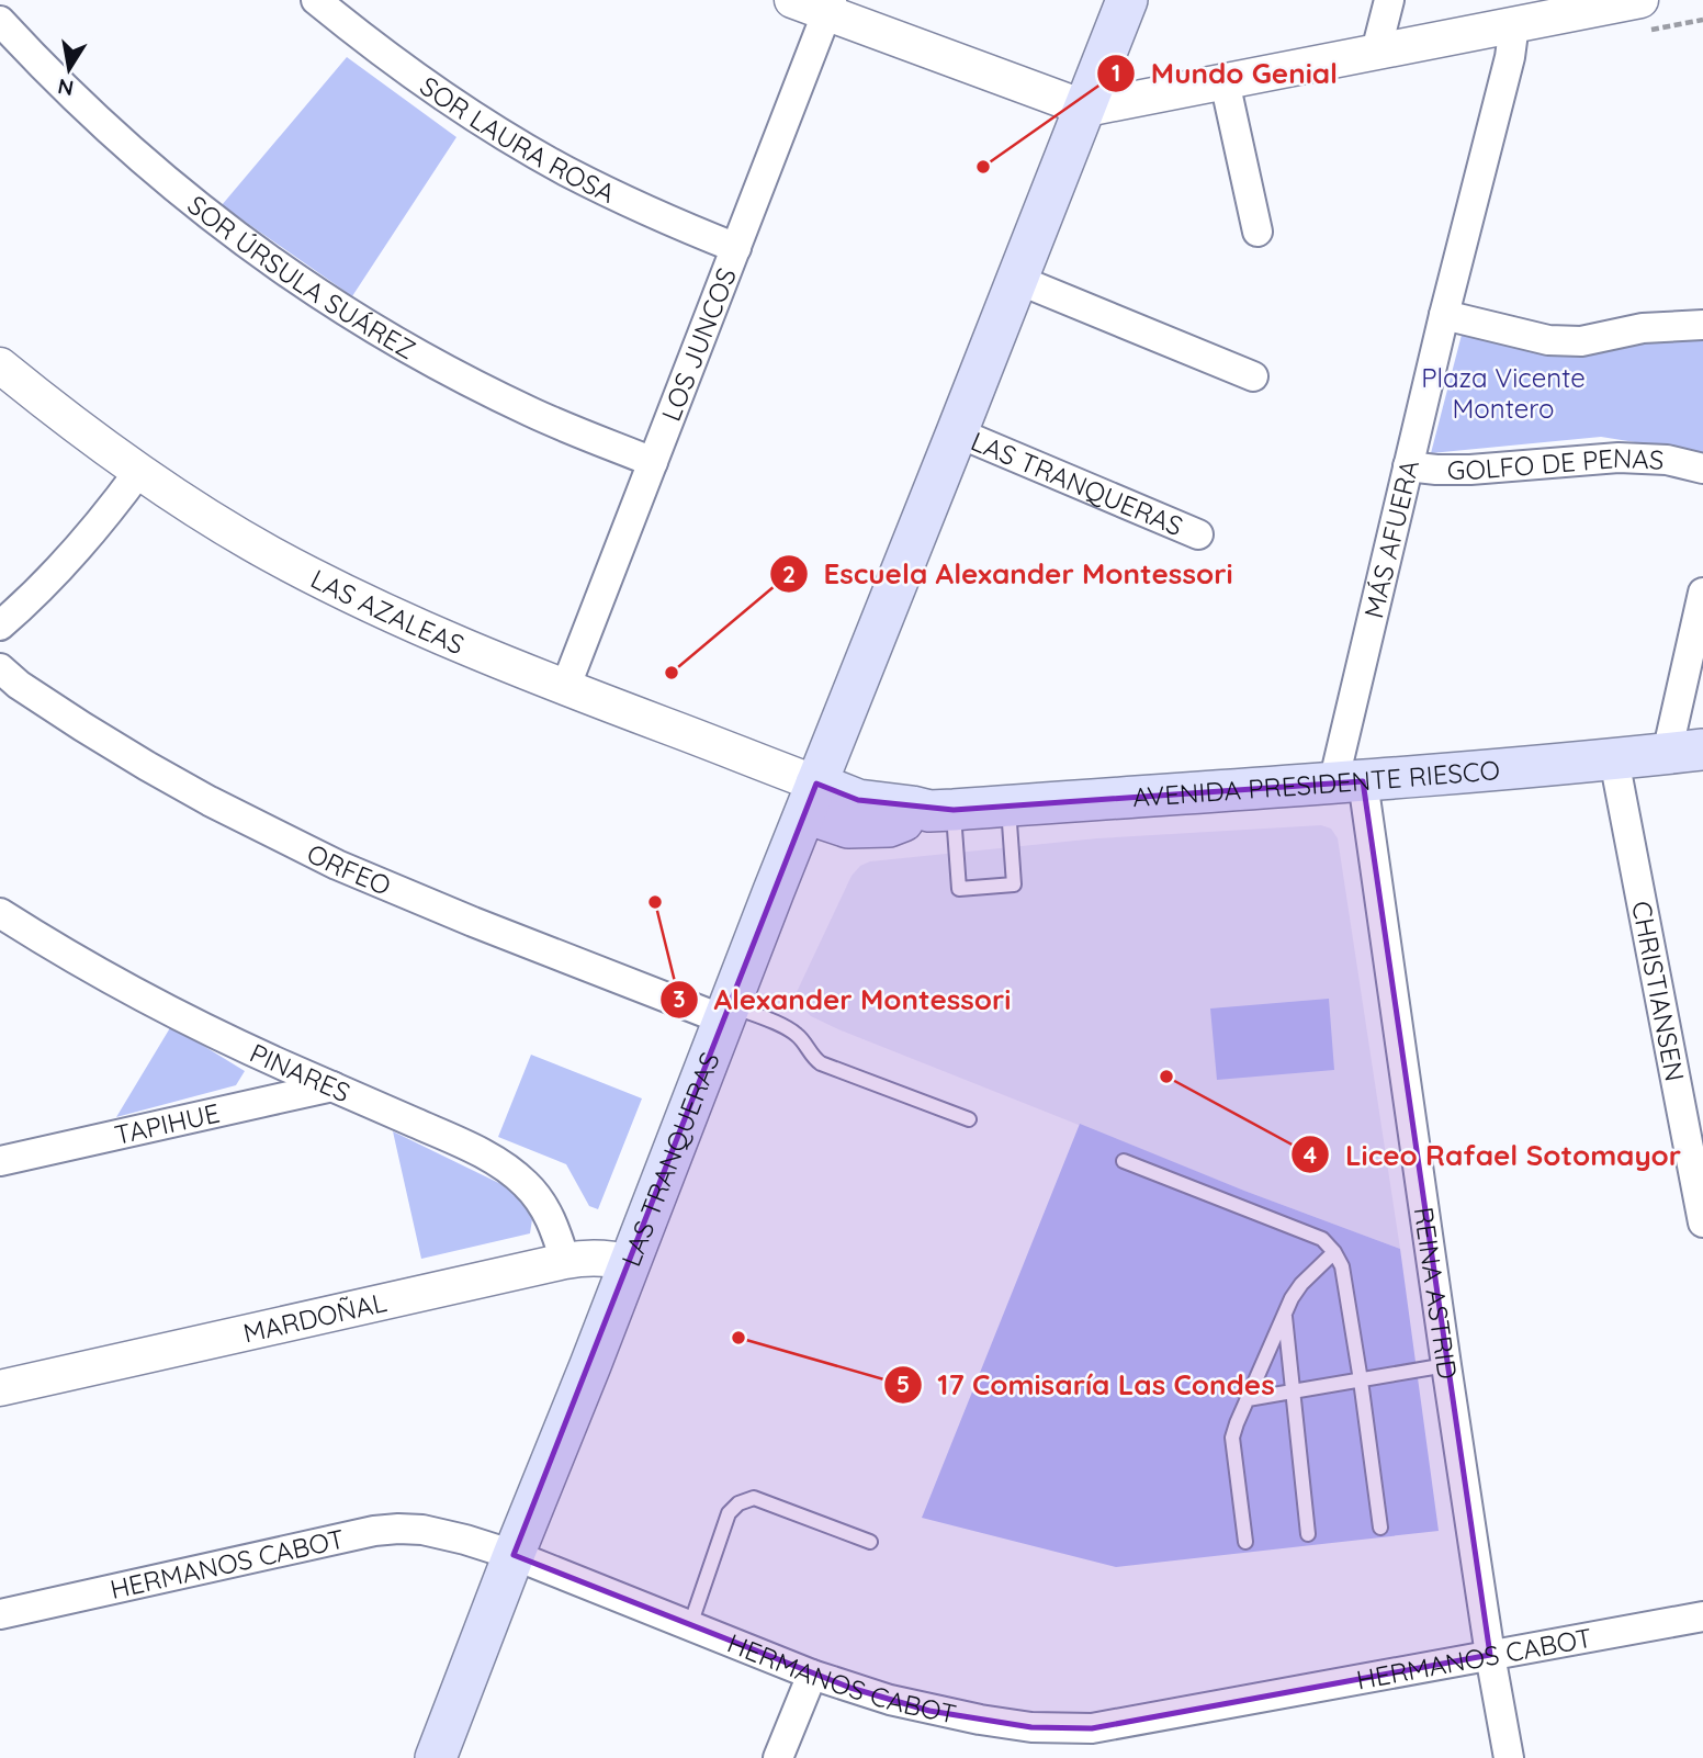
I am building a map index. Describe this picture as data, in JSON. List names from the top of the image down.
{
  "streets": {
    "main road": ["LAS TRANQUERAS", "AVENIDA PRESIDENTE RIESCO"],
    "street": [
      "SOR LAURA ROSA",
      "SOR ÚRSULA SUÁREZ",
      "LOS JUNCOS",
      "GOLFO DE PENAS",
      "MÁS AFUERA",
      "LAS AZALEAS",
      "ORFEO",
      "CHRISTIANSEN",
      "PINARES",
      "TAPIHUE",
      "REINA ASTRID",
      "MARDOÑAL",
      "HERMANOS CABOT"
    ]
  },
  "crossings": [
    ["SOR LAURA ROSA", "LOS JUNCOS"],
    ["SOR ÚRSULA SUÁREZ", "LOS JUNCOS"],
    ["LOS JUNCOS", "LAS AZALEAS"],
    ["GOLFO DE PENAS", "MÁS AFUERA"],
    ["LAS TRANQUERAS", "LAS AZALEAS"],
    ["LAS TRANQUERAS", "AVENIDA PRESIDENTE RIESCO"],
    ["LAS TRANQUERAS", "ORFEO"],
    ["LAS TRANQUERAS", "MARDOÑAL"],
    ["LAS TRANQUERAS", "HERMANOS CABOT"],
    ["MÁS AFUERA", "AVENIDA PRESIDENTE RIESCO"],
    ["MÁS AFUERA", "REINA ASTRID"],
    ["LAS AZALEAS", "AVENIDA PRESIDENTE RIESCO"],
    ["AVENIDA PRESIDENTE RIESCO", "CHRISTIANSEN"],
    ["AVENIDA PRESIDENTE RIESCO", "REINA ASTRID"],
    ["PINARES", "TAPIHUE"],
    ["PINARES", "MARDOÑAL"],
    ["REINA ASTRID", "HERMANOS CABOT"]
  ],
  "parks": ["Plaza Vicente Montero"],
  "places": [
    "Mundo Genial",
    "Escuela Alexander Montessori",
    "Alexander Montessori",
    "Liceo Rafael Sotomayor",
    "17 Comisaría Las Condes"
  ],
  "north": "bottom"
}
